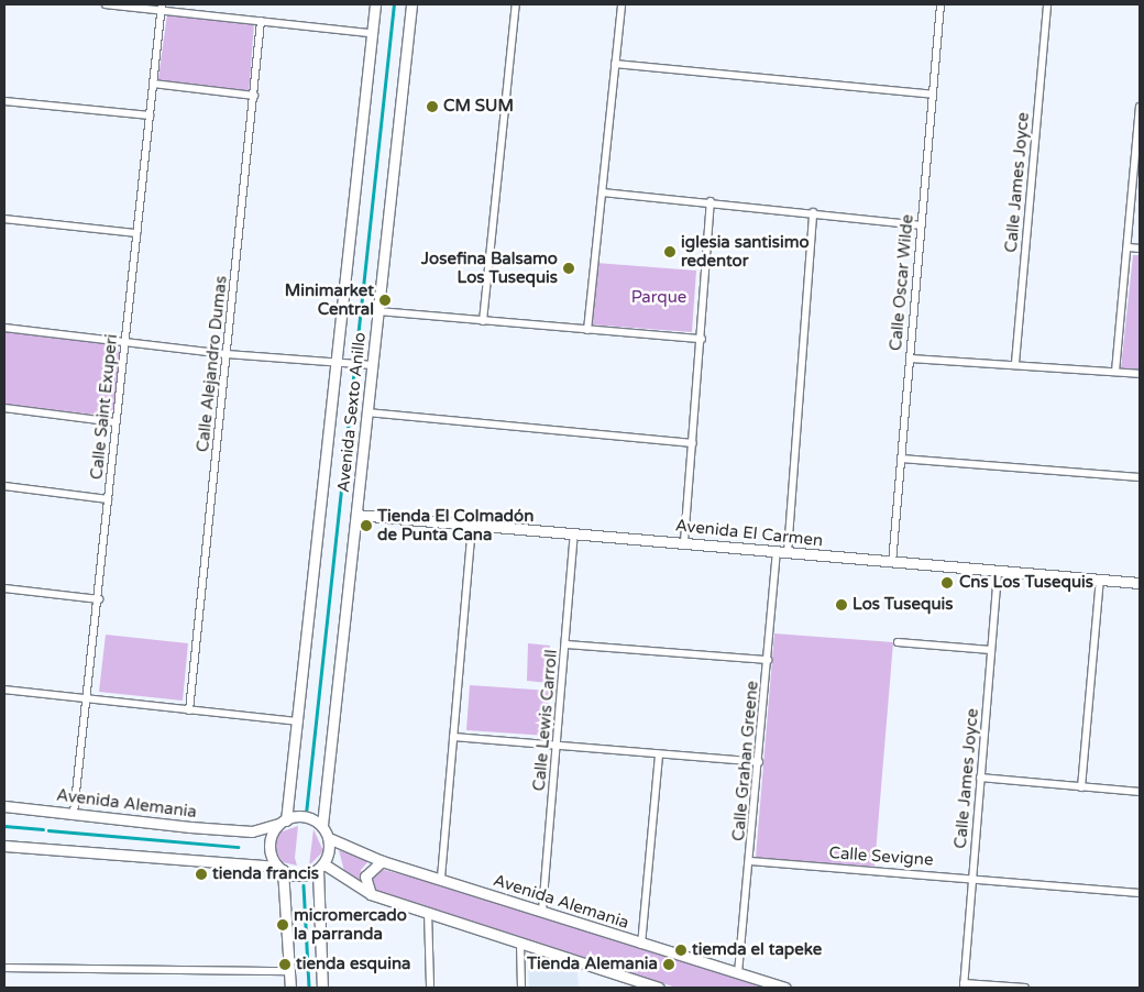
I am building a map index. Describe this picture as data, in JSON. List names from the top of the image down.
{
  "streets": {
    "main road": ["Avenida Sexto Anillo", "Avenida El Carmen", "Avenida Alemania"],
    "street": [
      "Calle James Joyce",
      "Calle Oscar Wilde",
      "Calle Alejandro Dumas",
      "Calle Saint Exuperi",
      "Calle Lewis Carroll",
      "Calle Grahan Greene",
      "Calle Sevigne"
    ]
  },
  "crossings": [
    ["Calle James Joyce", "Avenida El Carmen"],
    ["Calle James Joyce", "Calle Sevigne"],
    ["Calle Oscar Wilde", "Avenida El Carmen"],
    ["Calle Saint Exuperi", "Avenida Alemania"],
    ["Avenida Sexto Anillo", "Avenida El Carmen"],
    ["Avenida Sexto Anillo", "Avenida Alemania"],
    ["Avenida El Carmen", "Calle Lewis Carroll"],
    ["Avenida El Carmen", "Calle Grahan Greene"],
    ["Calle Lewis Carroll", "Avenida Alemania"],
    ["Calle Grahan Greene", "Avenida Alemania"],
    ["Calle Grahan Greene", "Calle Sevigne"]
  ],
  "parks": ["Parque"],
  "places": [
    "CM SUM",
    "iglesia santisimo redentor",
    "Josefina Balsamo Los Tusequis",
    "Minimarket Central",
    "Tienda El Colmadón de Punta Cana",
    "Cns Los Tusequis",
    "Los Tusequis",
    "tienda francis",
    "micromercado la parranda",
    "tiemda el tapeke",
    "tienda esquina",
    "Tienda Alemania"
  ]
}
